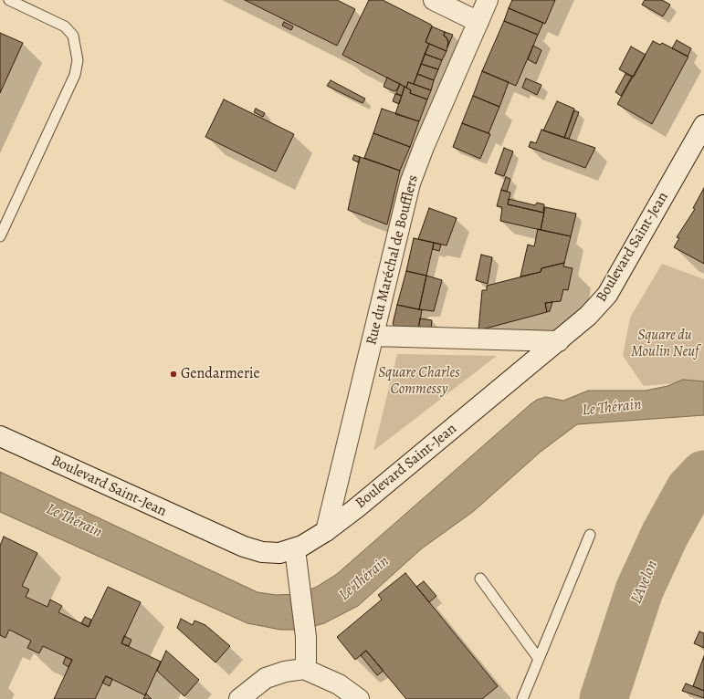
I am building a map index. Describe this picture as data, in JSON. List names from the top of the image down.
{
  "streets": {
    "street": ["Boulevard Saint-Jean", "Rue du Maréchal de Boufflers"]
  },
  "crossings": [
    ["Boulevard Saint-Jean", "Rue du Maréchal de Boufflers"]
  ],
  "water": ["Le Thérain", "L'Avelon"],
  "parks": ["Square du Moulin Neuf", "Square Charles Commessy"],
  "places": ["Gendarmerie"]
}
